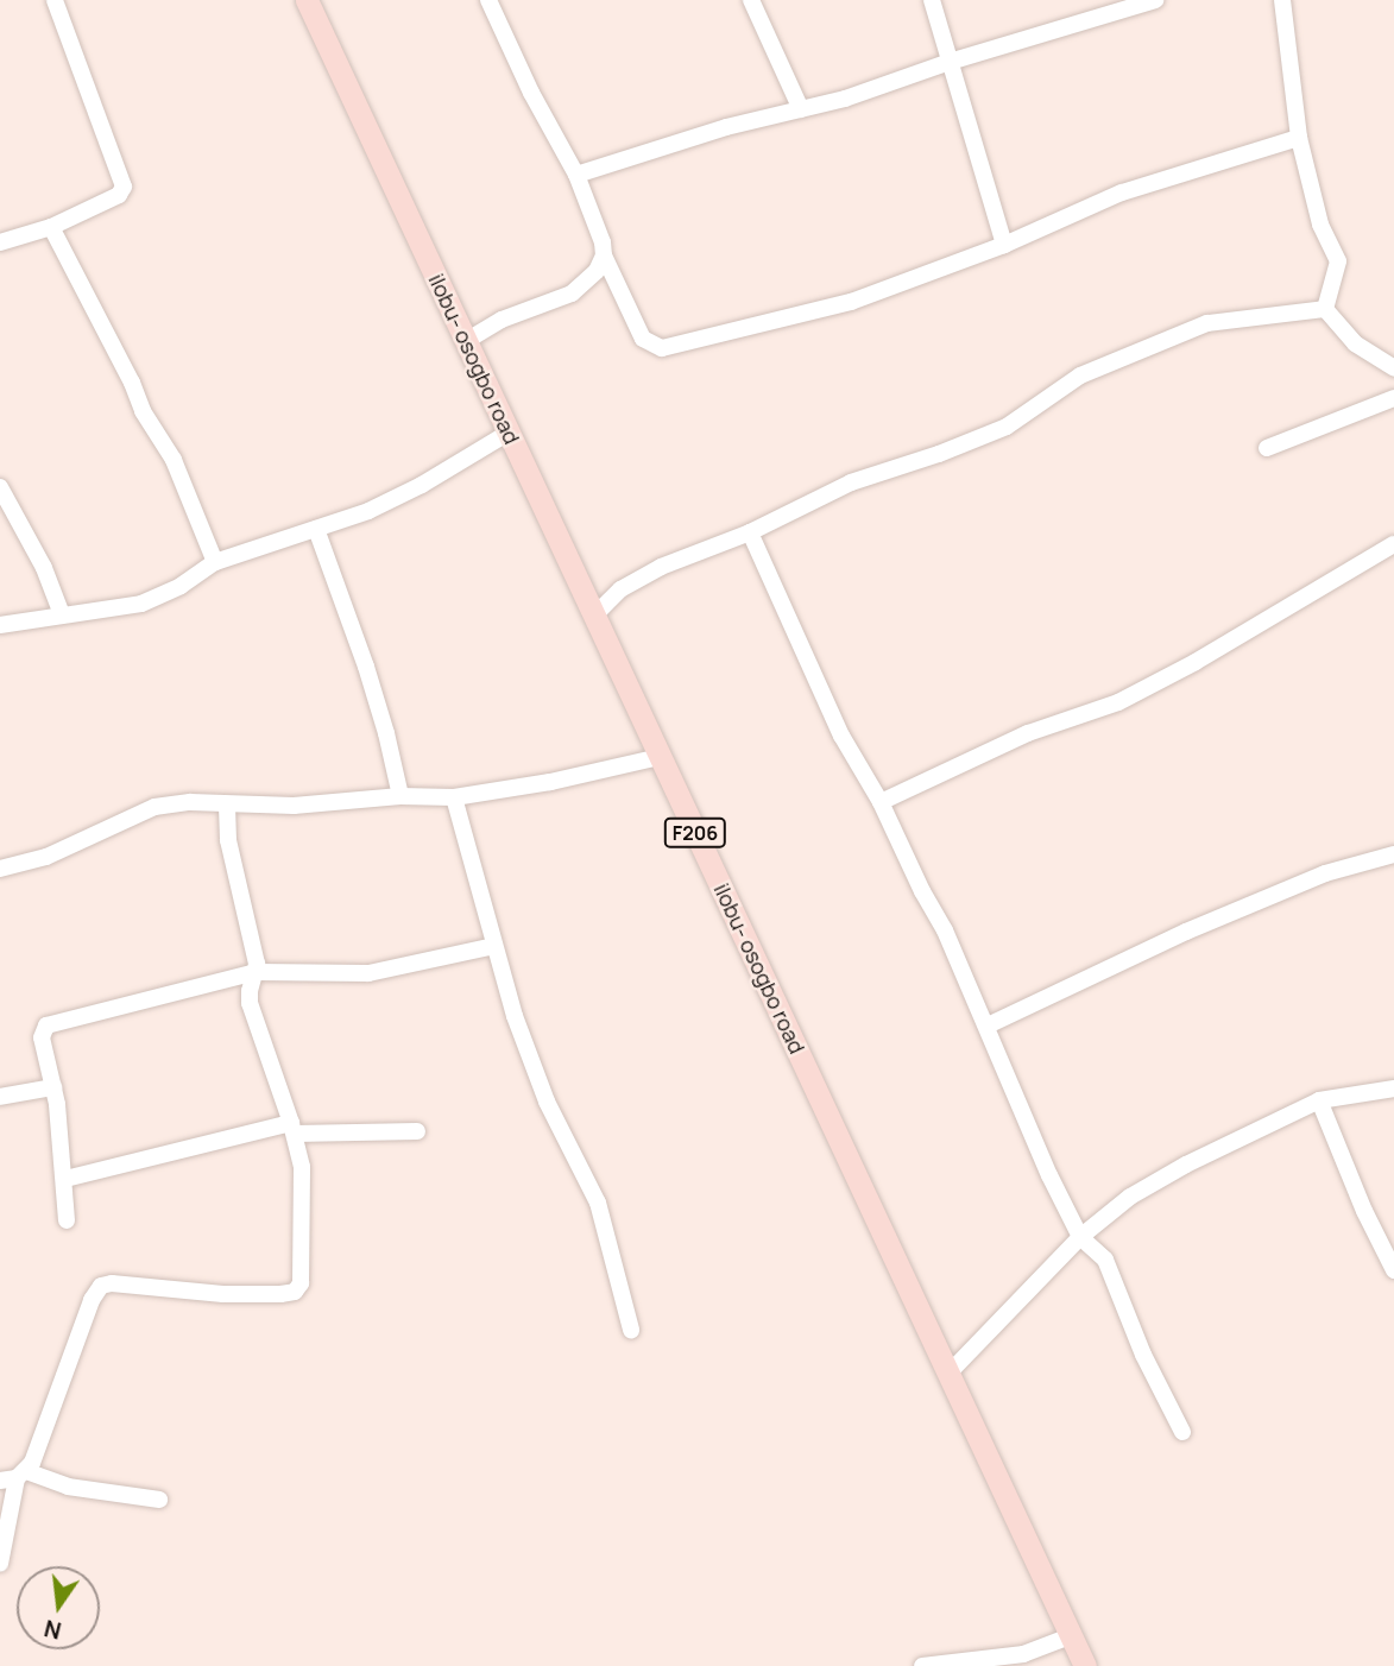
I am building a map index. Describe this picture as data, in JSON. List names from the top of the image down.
{
  "streets": {
    "main road": ["ilobu- osogbo road", "F206"]
  },
  "north": "bottom"
}
